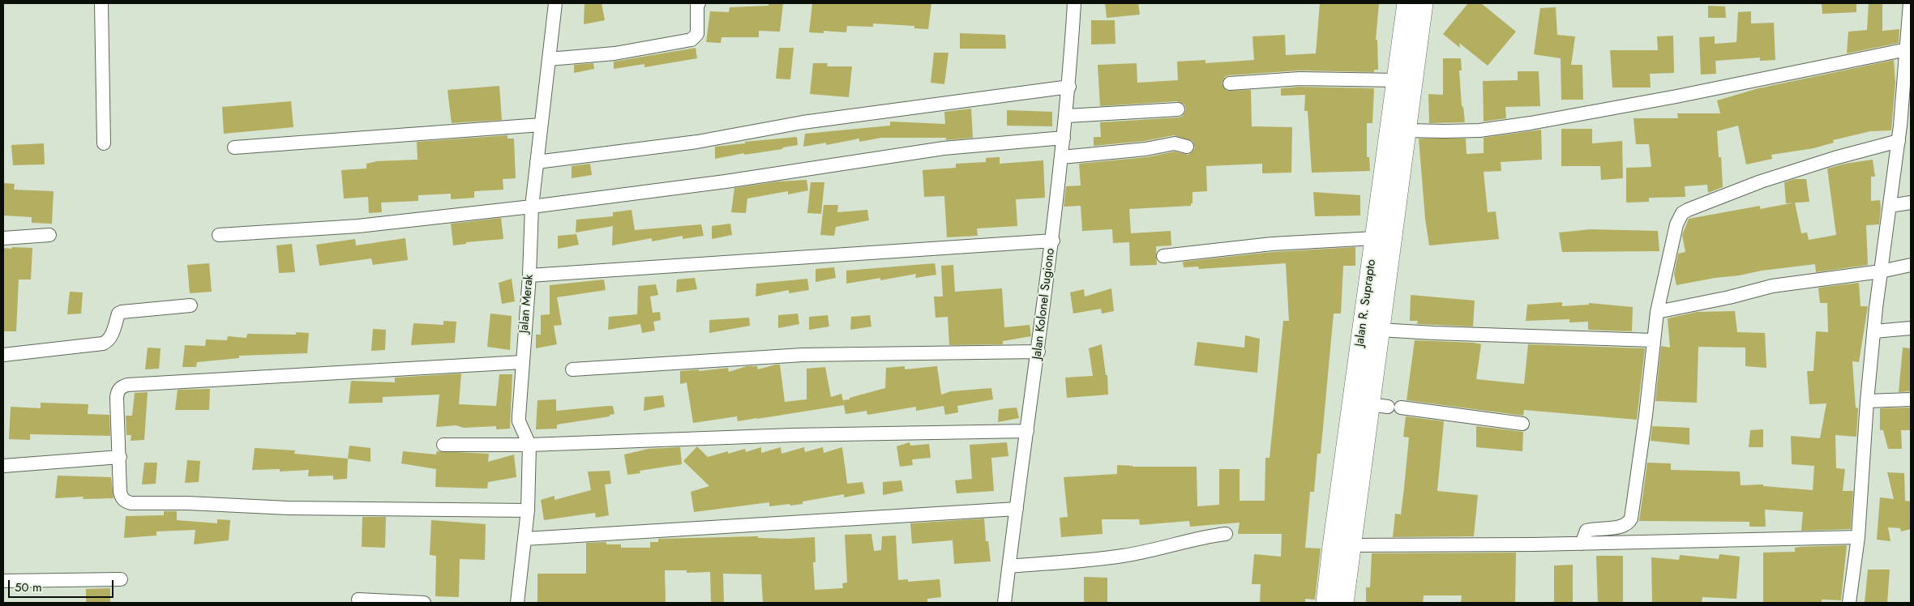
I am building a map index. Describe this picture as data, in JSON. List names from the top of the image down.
{
  "streets": {
    "highway": ["Jalan R. Suprapto"],
    "street": ["Jalan Merak", "Jalan Kolonel Sugiono"]
  },
  "scale_bar": "50 m"
}
